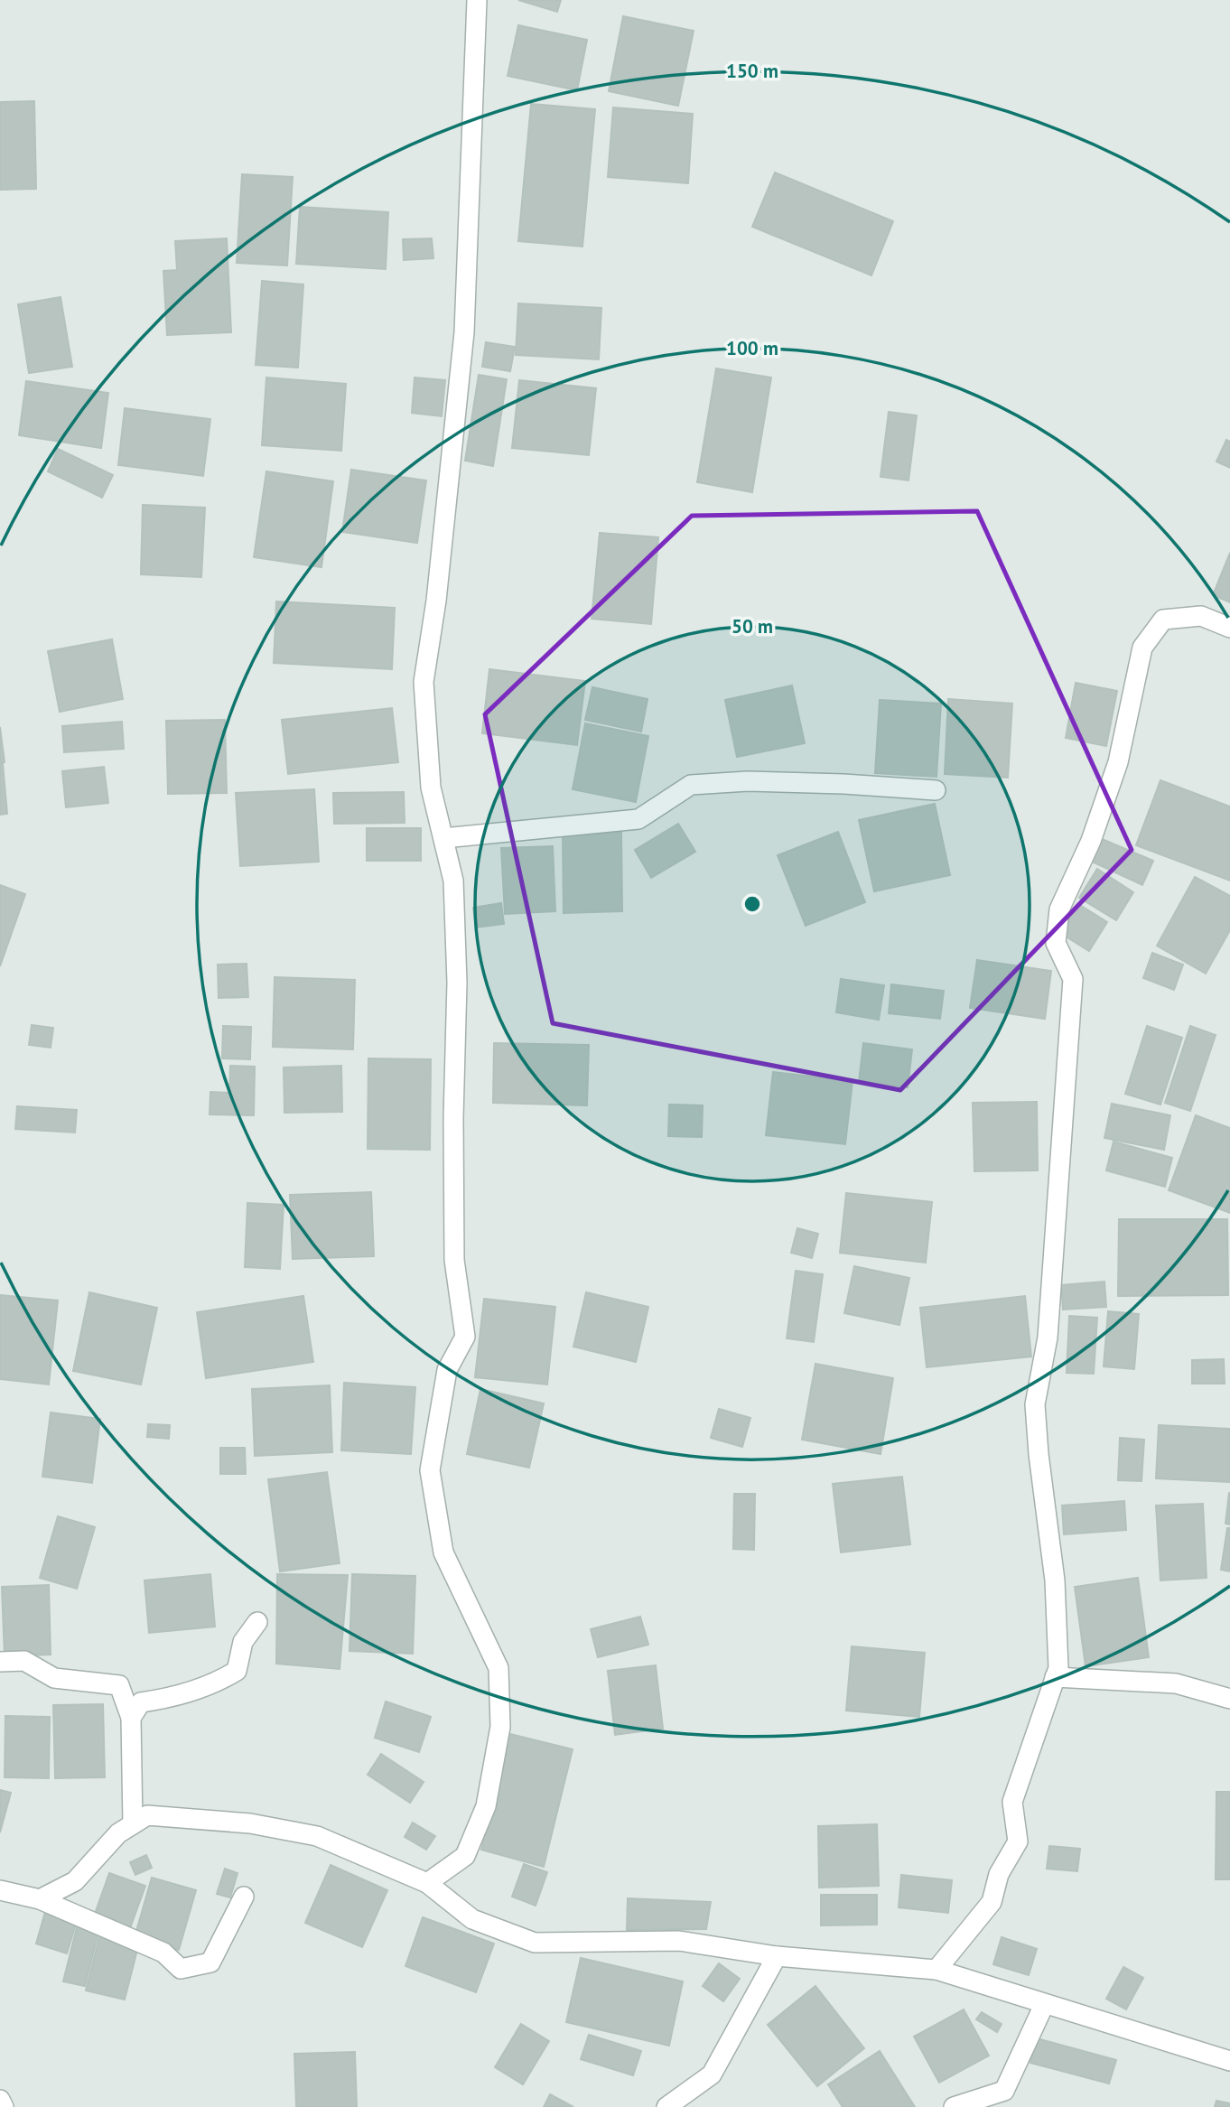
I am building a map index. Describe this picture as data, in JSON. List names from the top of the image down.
{
  "rings": ["150 m", "100 m", "50 m"]
}
